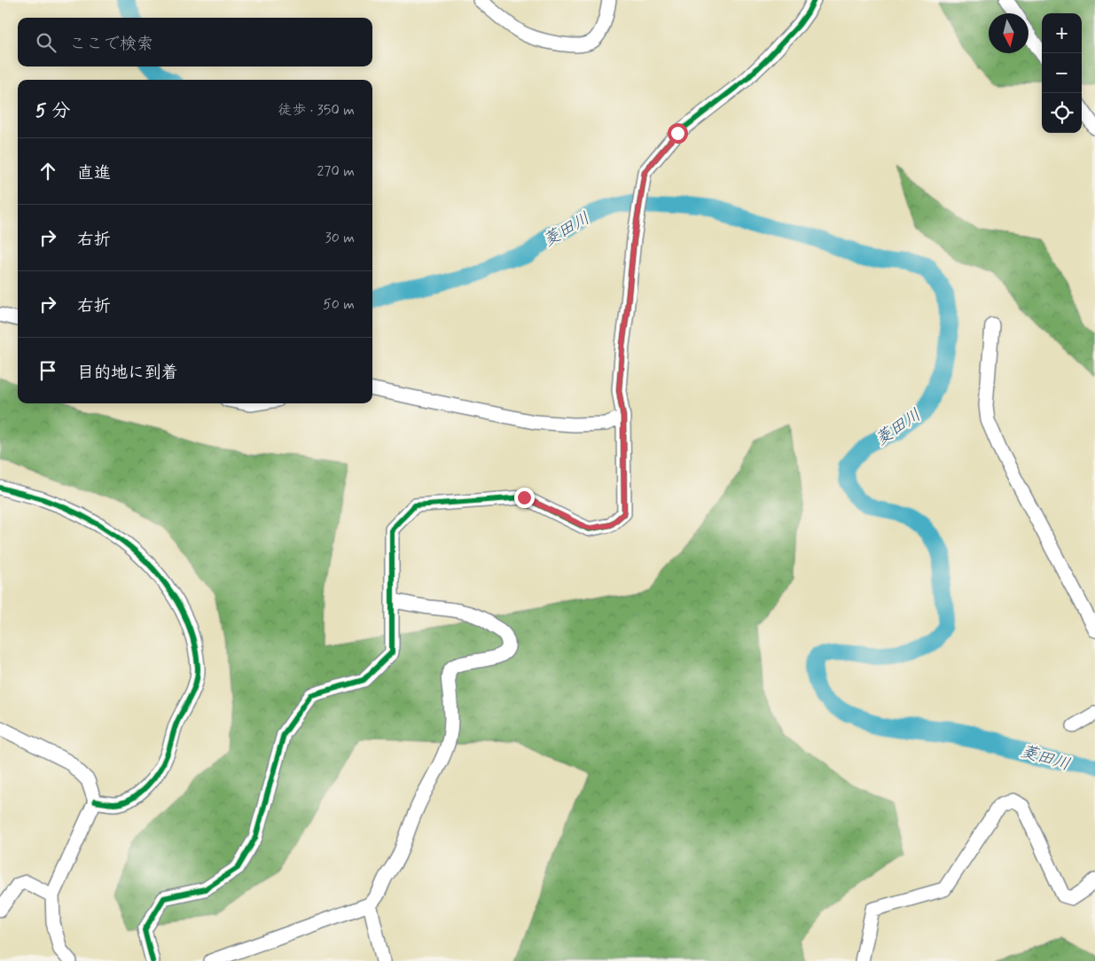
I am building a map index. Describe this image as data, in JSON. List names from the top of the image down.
{
  "water": ["菱田川"],
  "north": "bottom",
  "page": {
    "map_buttons": ["+", "−"],
    "search": "ここで検索",
    "heading": ["5 分", "徒歩 · 350 m"],
    "list": [
      ["直進", "270 m"],
      ["右折", "30 m"],
      ["右折", "50 m"],
      "目的地に到着"
    ]
  }
}
